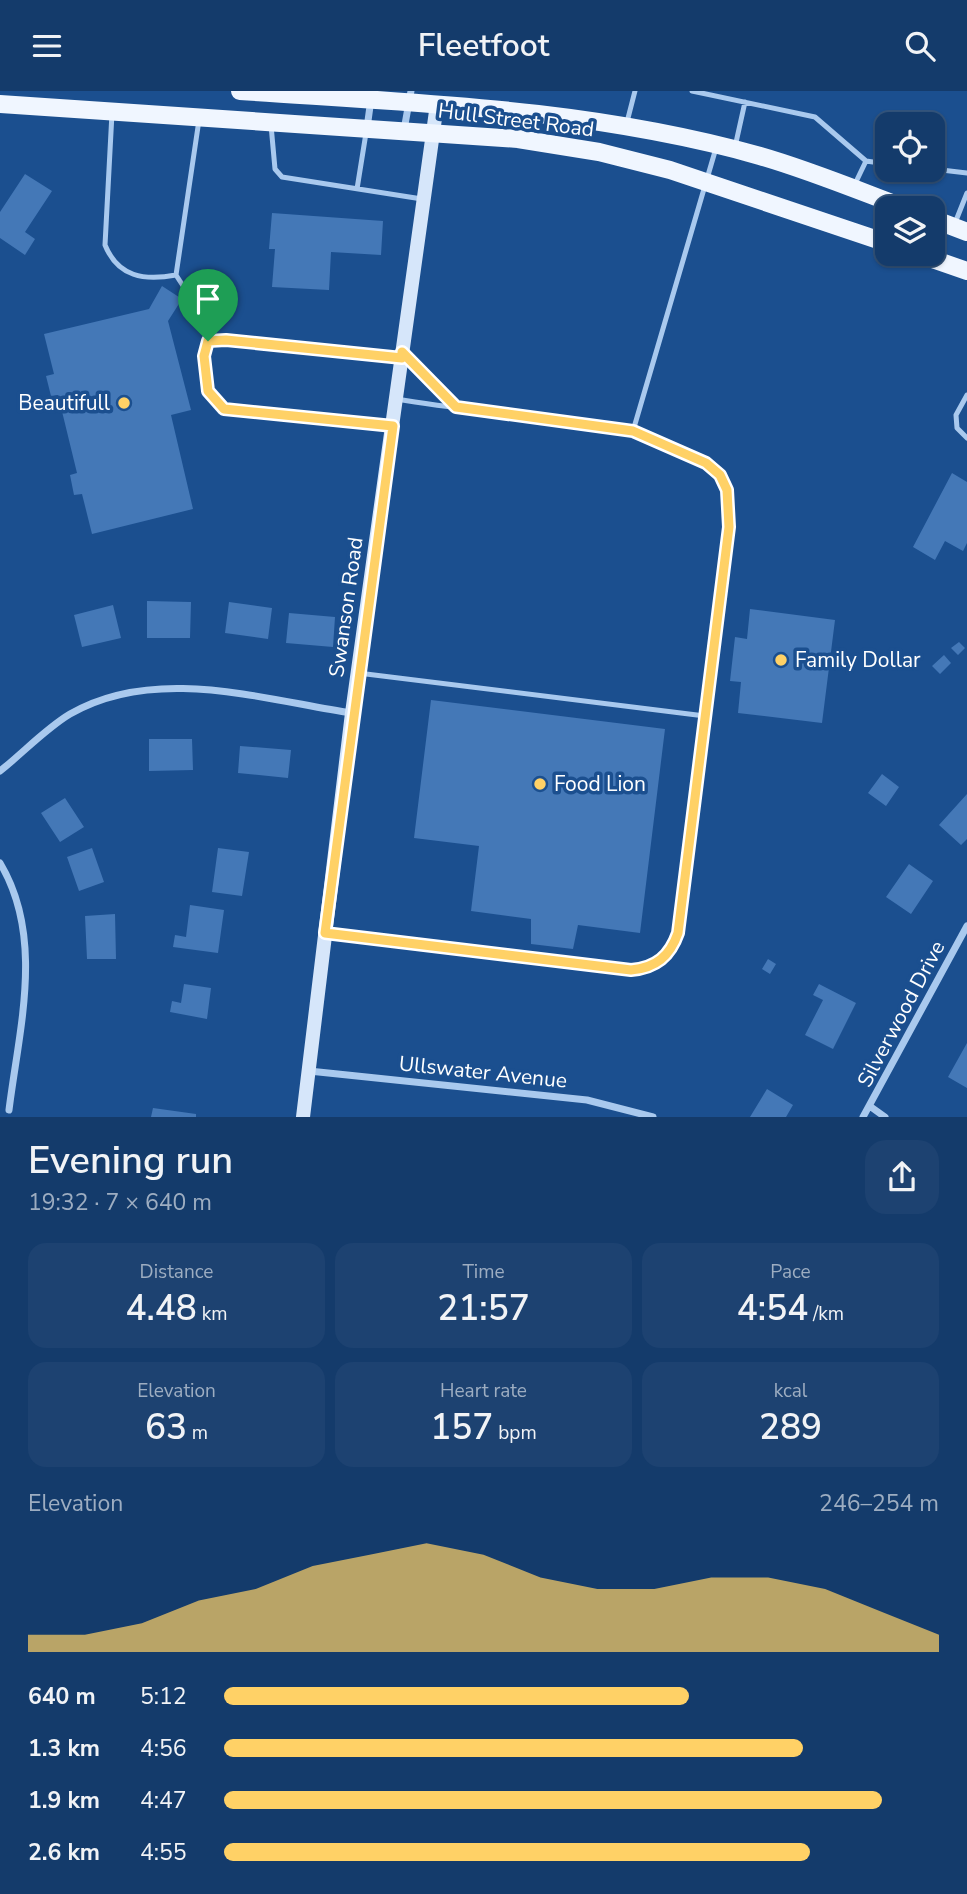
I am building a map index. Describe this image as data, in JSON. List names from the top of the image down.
{
  "streets": {
    "main road": ["Hull Street Road"],
    "street": ["Swanson Road", "Silverwood Drive", "Ullswater Avenue"]
  },
  "crossings": [
    ["Hull Street Road", "Swanson Road"],
    ["Swanson Road", "Ullswater Avenue"]
  ],
  "places": ["Beautifull", "Family Dollar", "Food Lion"],
  "page": {
    "header": "Fleetfoot",
    "heading": ["Evening run", "19:32 · 7 × 640 m"],
    "stats": [
      ["Distance", "4.48 km"],
      ["Time", "21:57"],
      ["Pace", "4:54 /km"],
      ["Elevation", "63 m"],
      ["Heart rate", "157 bpm"],
      ["kcal", "289"]
    ],
    "chart": ["Elevation", "246–254 m"],
    "list": [
      {
        "name": "640 m",
        "note": "5:12"
      },
      {
        "name": "1.3 km",
        "note": "4:56"
      },
      {
        "name": "1.9 km",
        "note": "4:47"
      },
      {
        "name": "2.6 km",
        "note": "4:55"
      }
    ]
  }
}
